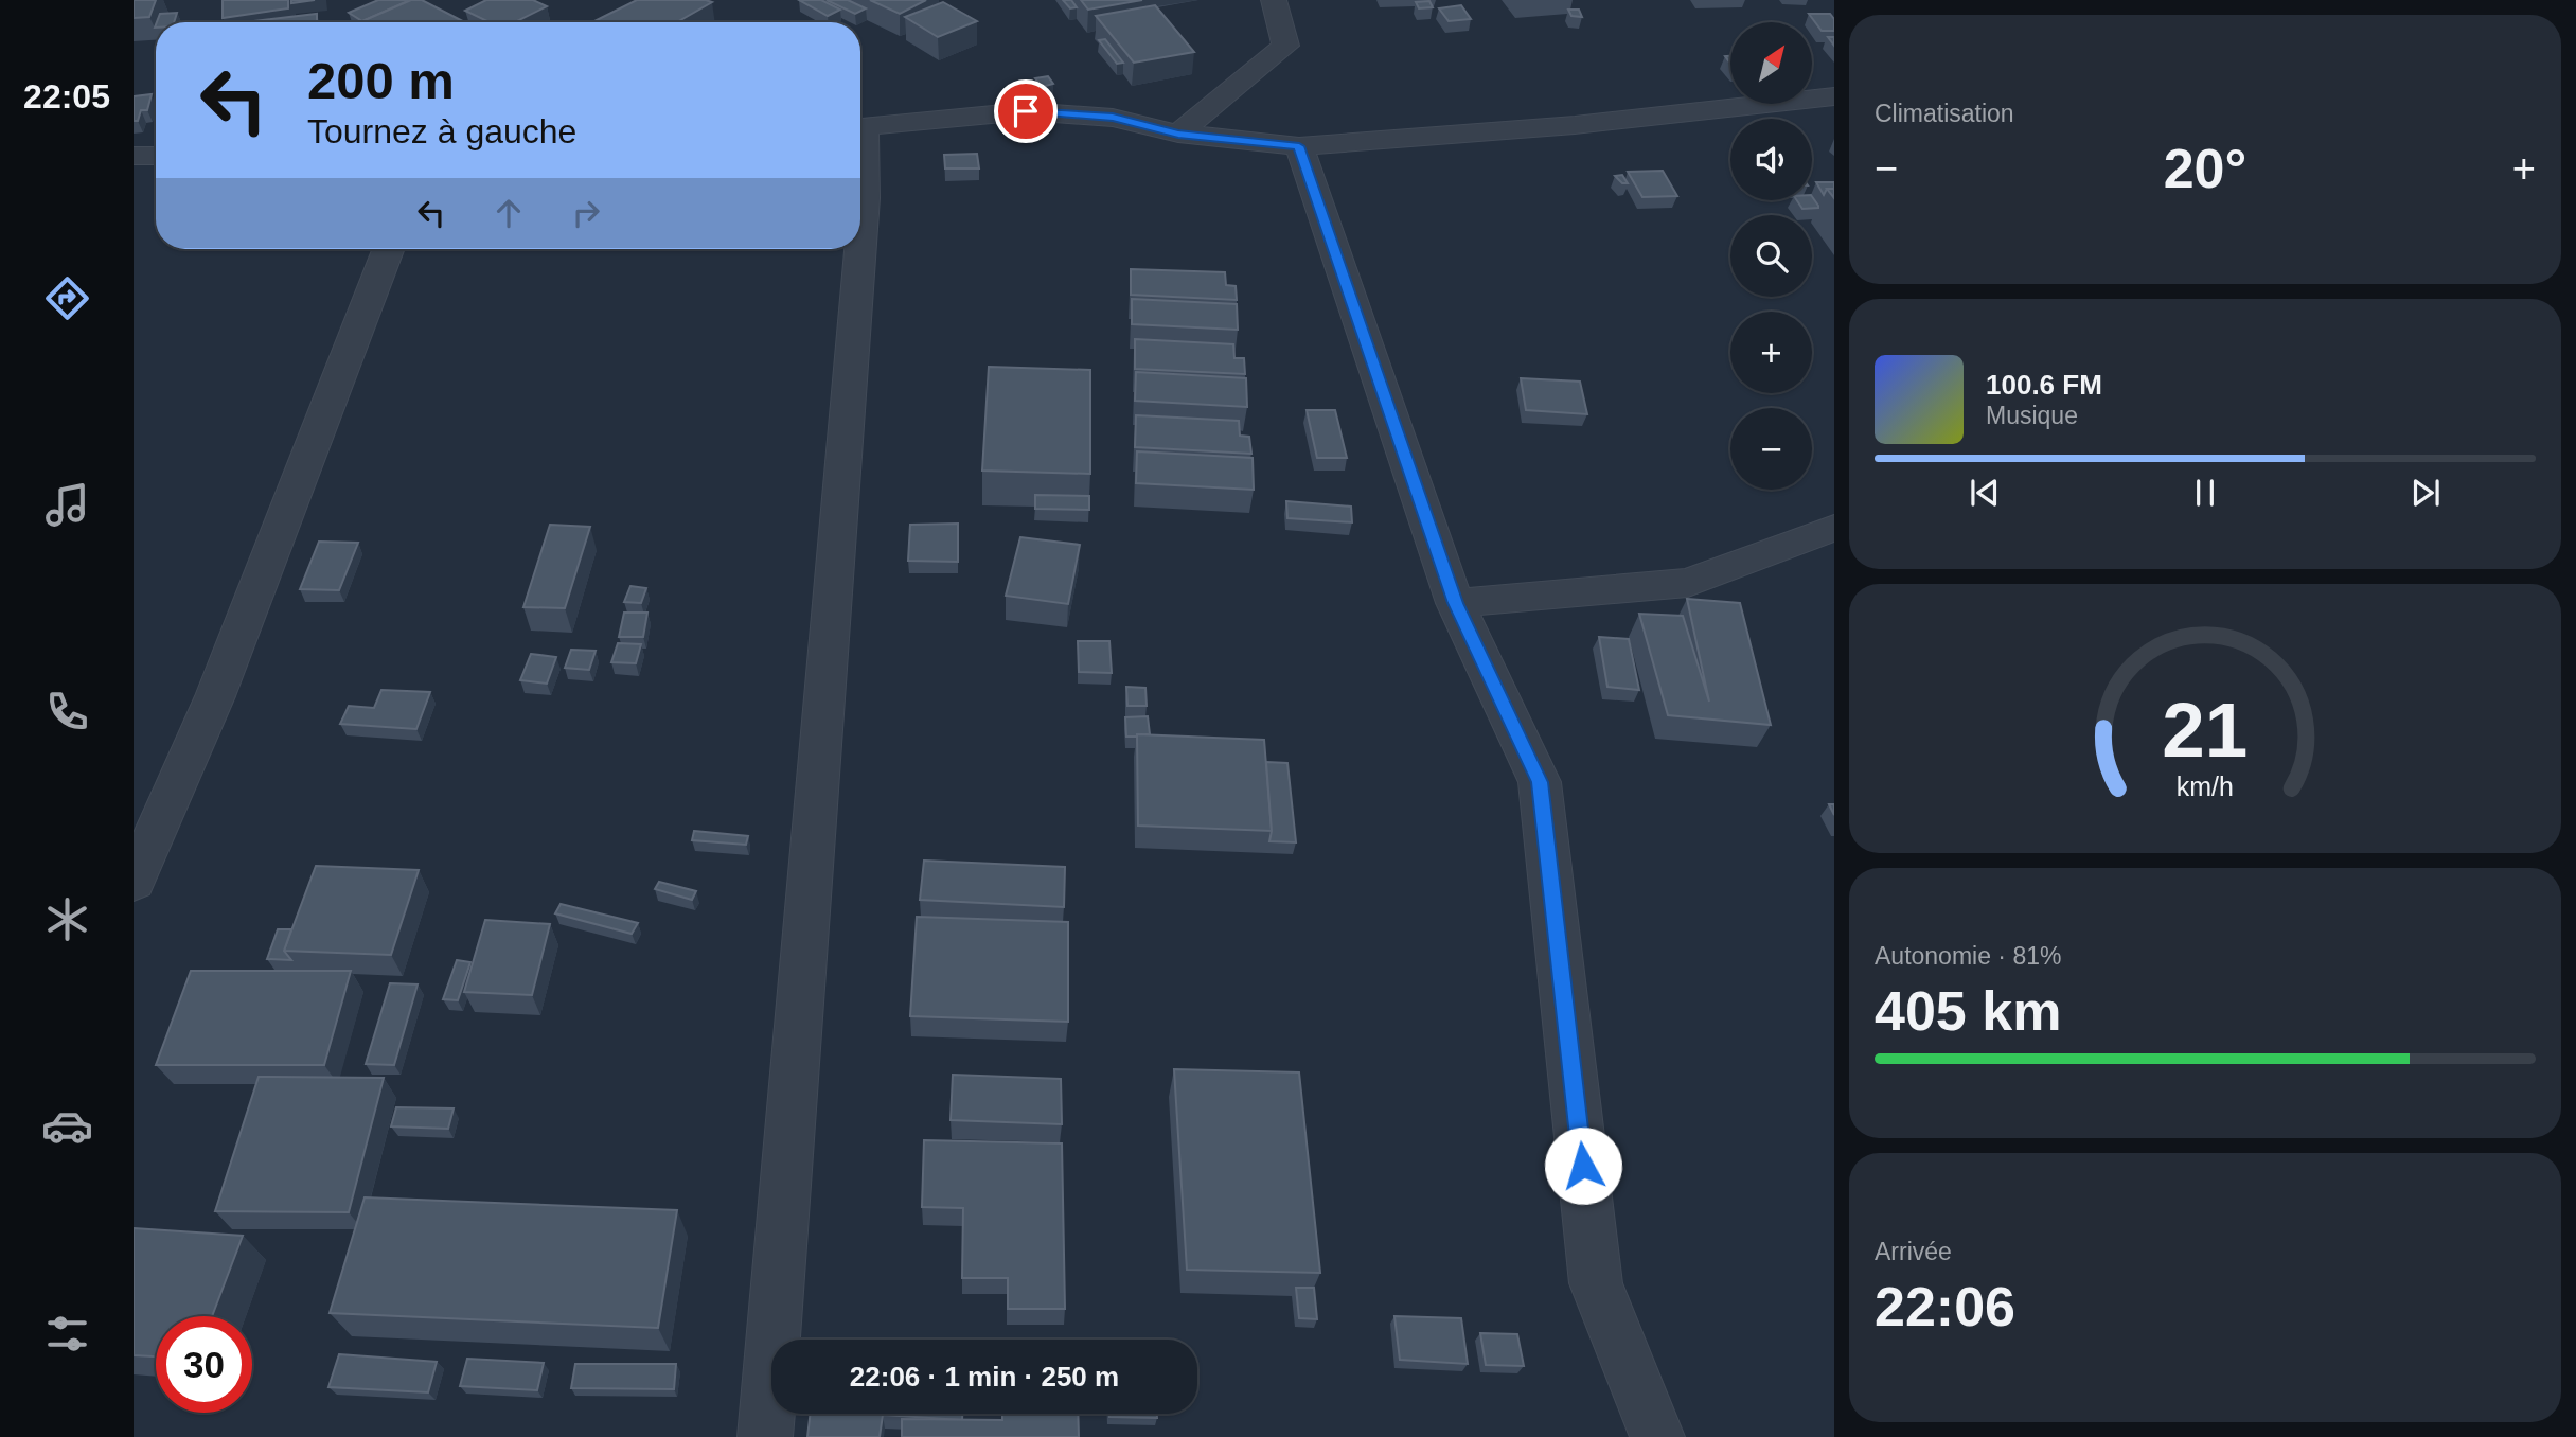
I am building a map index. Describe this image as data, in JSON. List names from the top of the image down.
{
  "north": "top right",
  "page": {
    "tabs": "22:05",
    "tile": [
      "Climatisation",
      ["Autonomie · 81%", "405 km"],
      ["Arrivée", "22:06"]
    ],
    "map_buttons": ["+", "−"],
    "turn": ["200 m", "Tournez à gauche"],
    "heat": ["−", "20°", "+"],
    "song": ["100.6 FM", "Musique"],
    "limit": "30",
    "trip": "22:06 · 1 min · 250 m",
    "gauge": ["21", "km/h"]
  }
}
